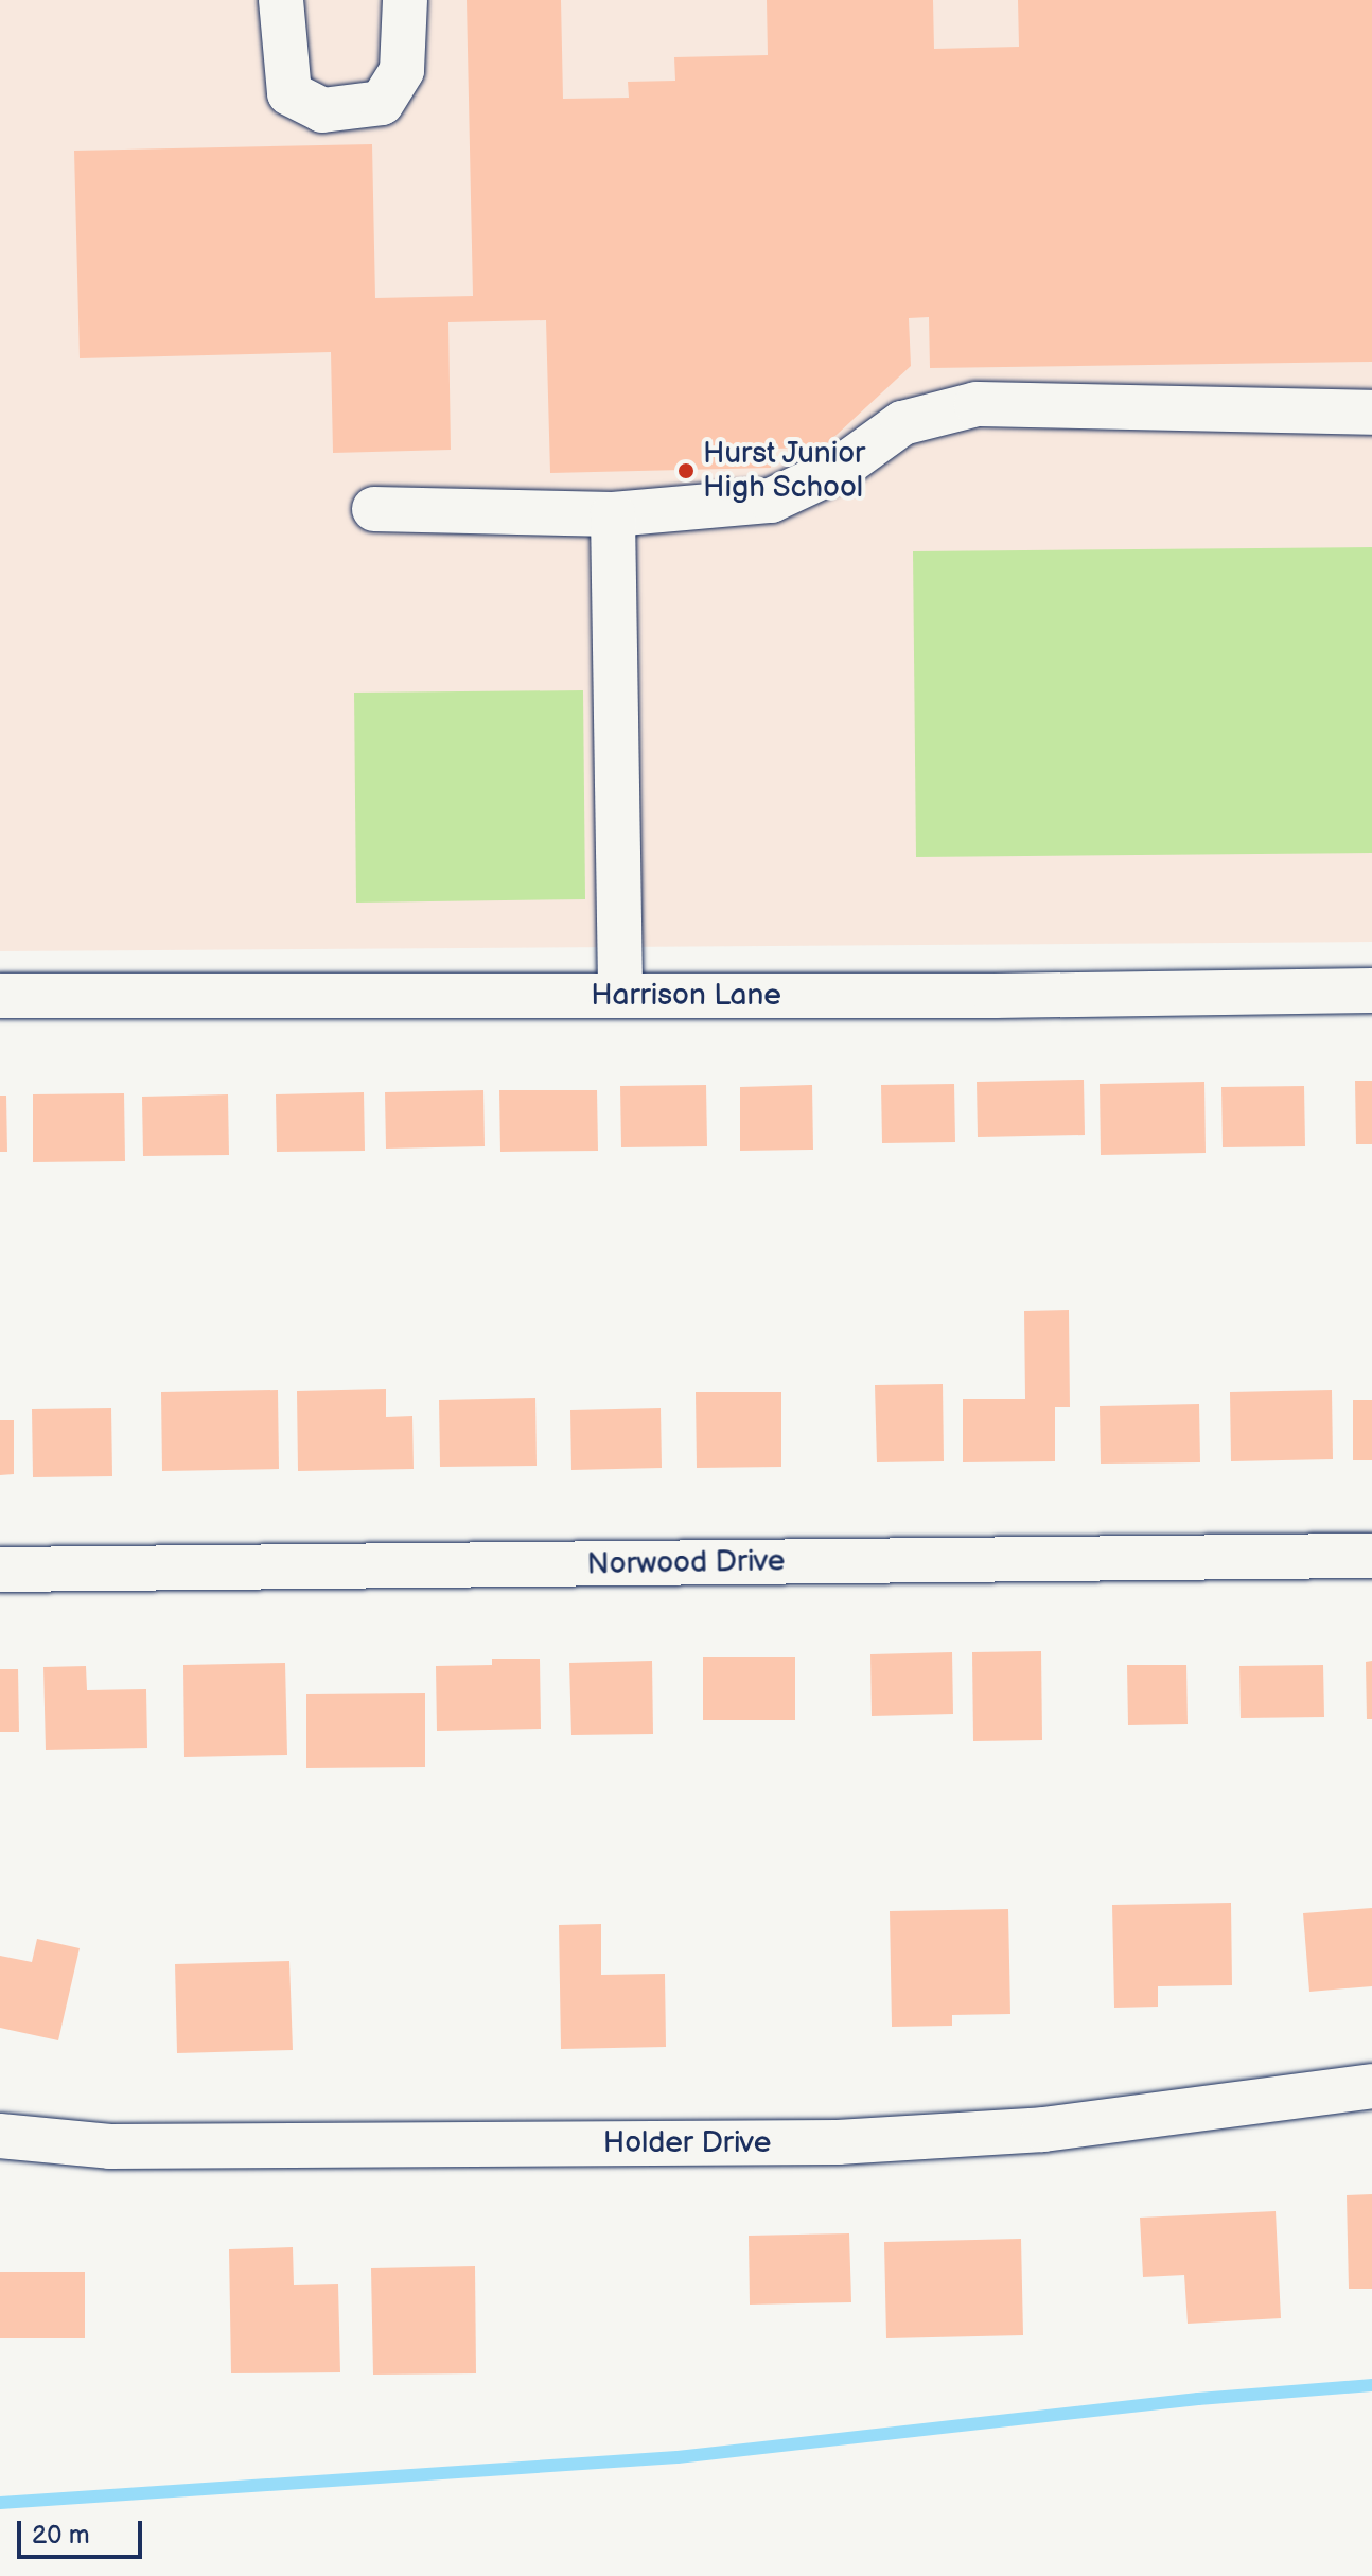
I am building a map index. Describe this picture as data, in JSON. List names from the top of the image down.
{
  "streets": {
    "street": ["Harrison Lane", "Norwood Drive", "Holder Drive"]
  },
  "places": ["Hurst Junior High School"],
  "scale_bar": "20 m"
}
